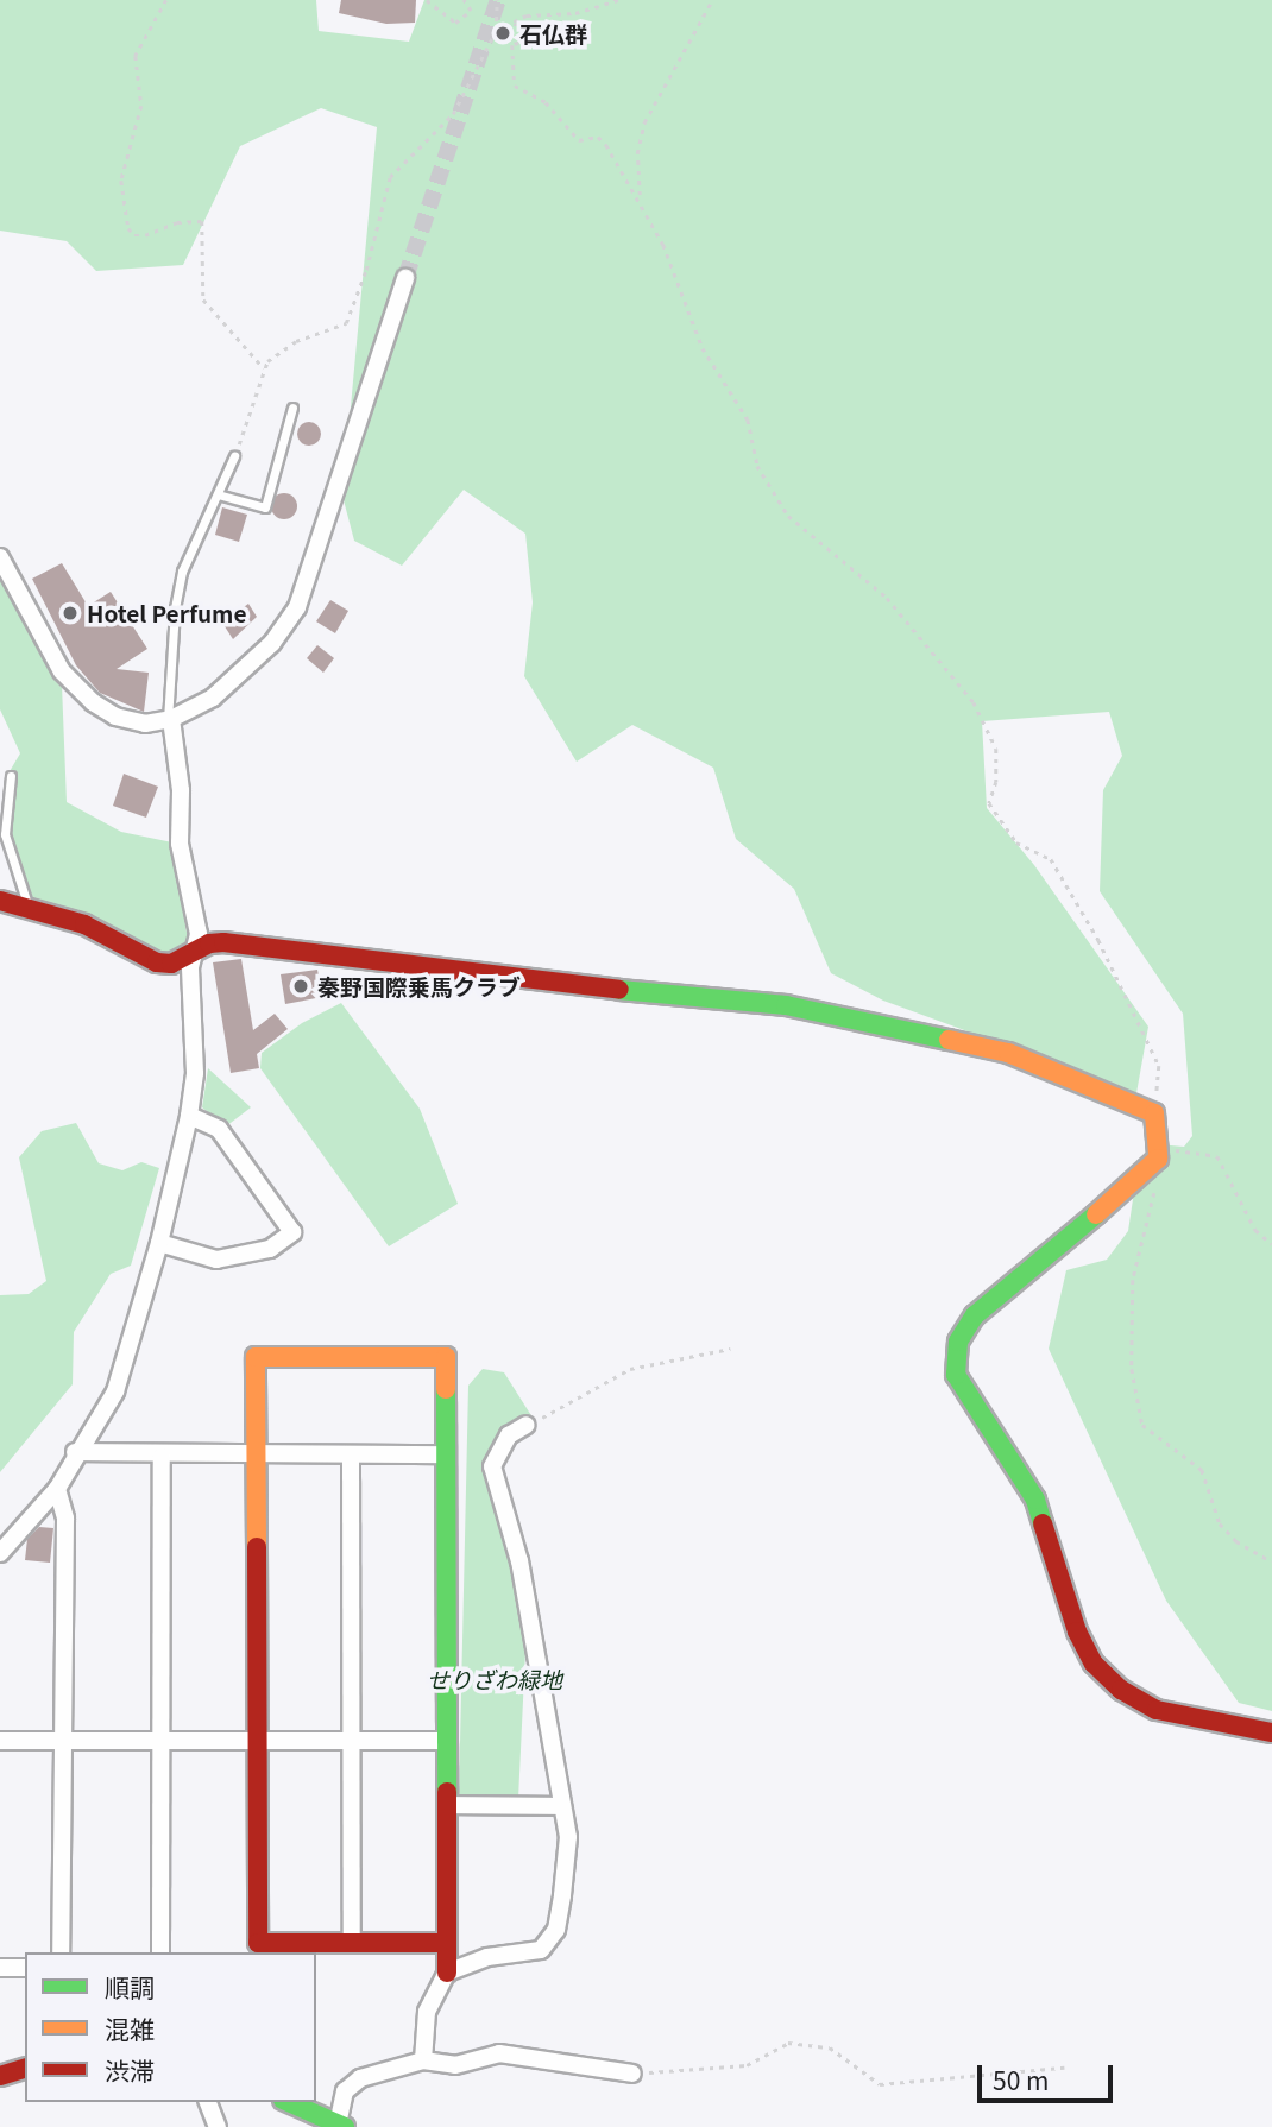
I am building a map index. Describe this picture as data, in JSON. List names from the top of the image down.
{
  "parks": ["せりざわ緑地"],
  "places": ["石仏群", "Hotel Perfume", "秦野国際乗馬クラブ"],
  "legend": ["順調", "混雑", "渋滞"],
  "scale_bar": "50 m"
}
